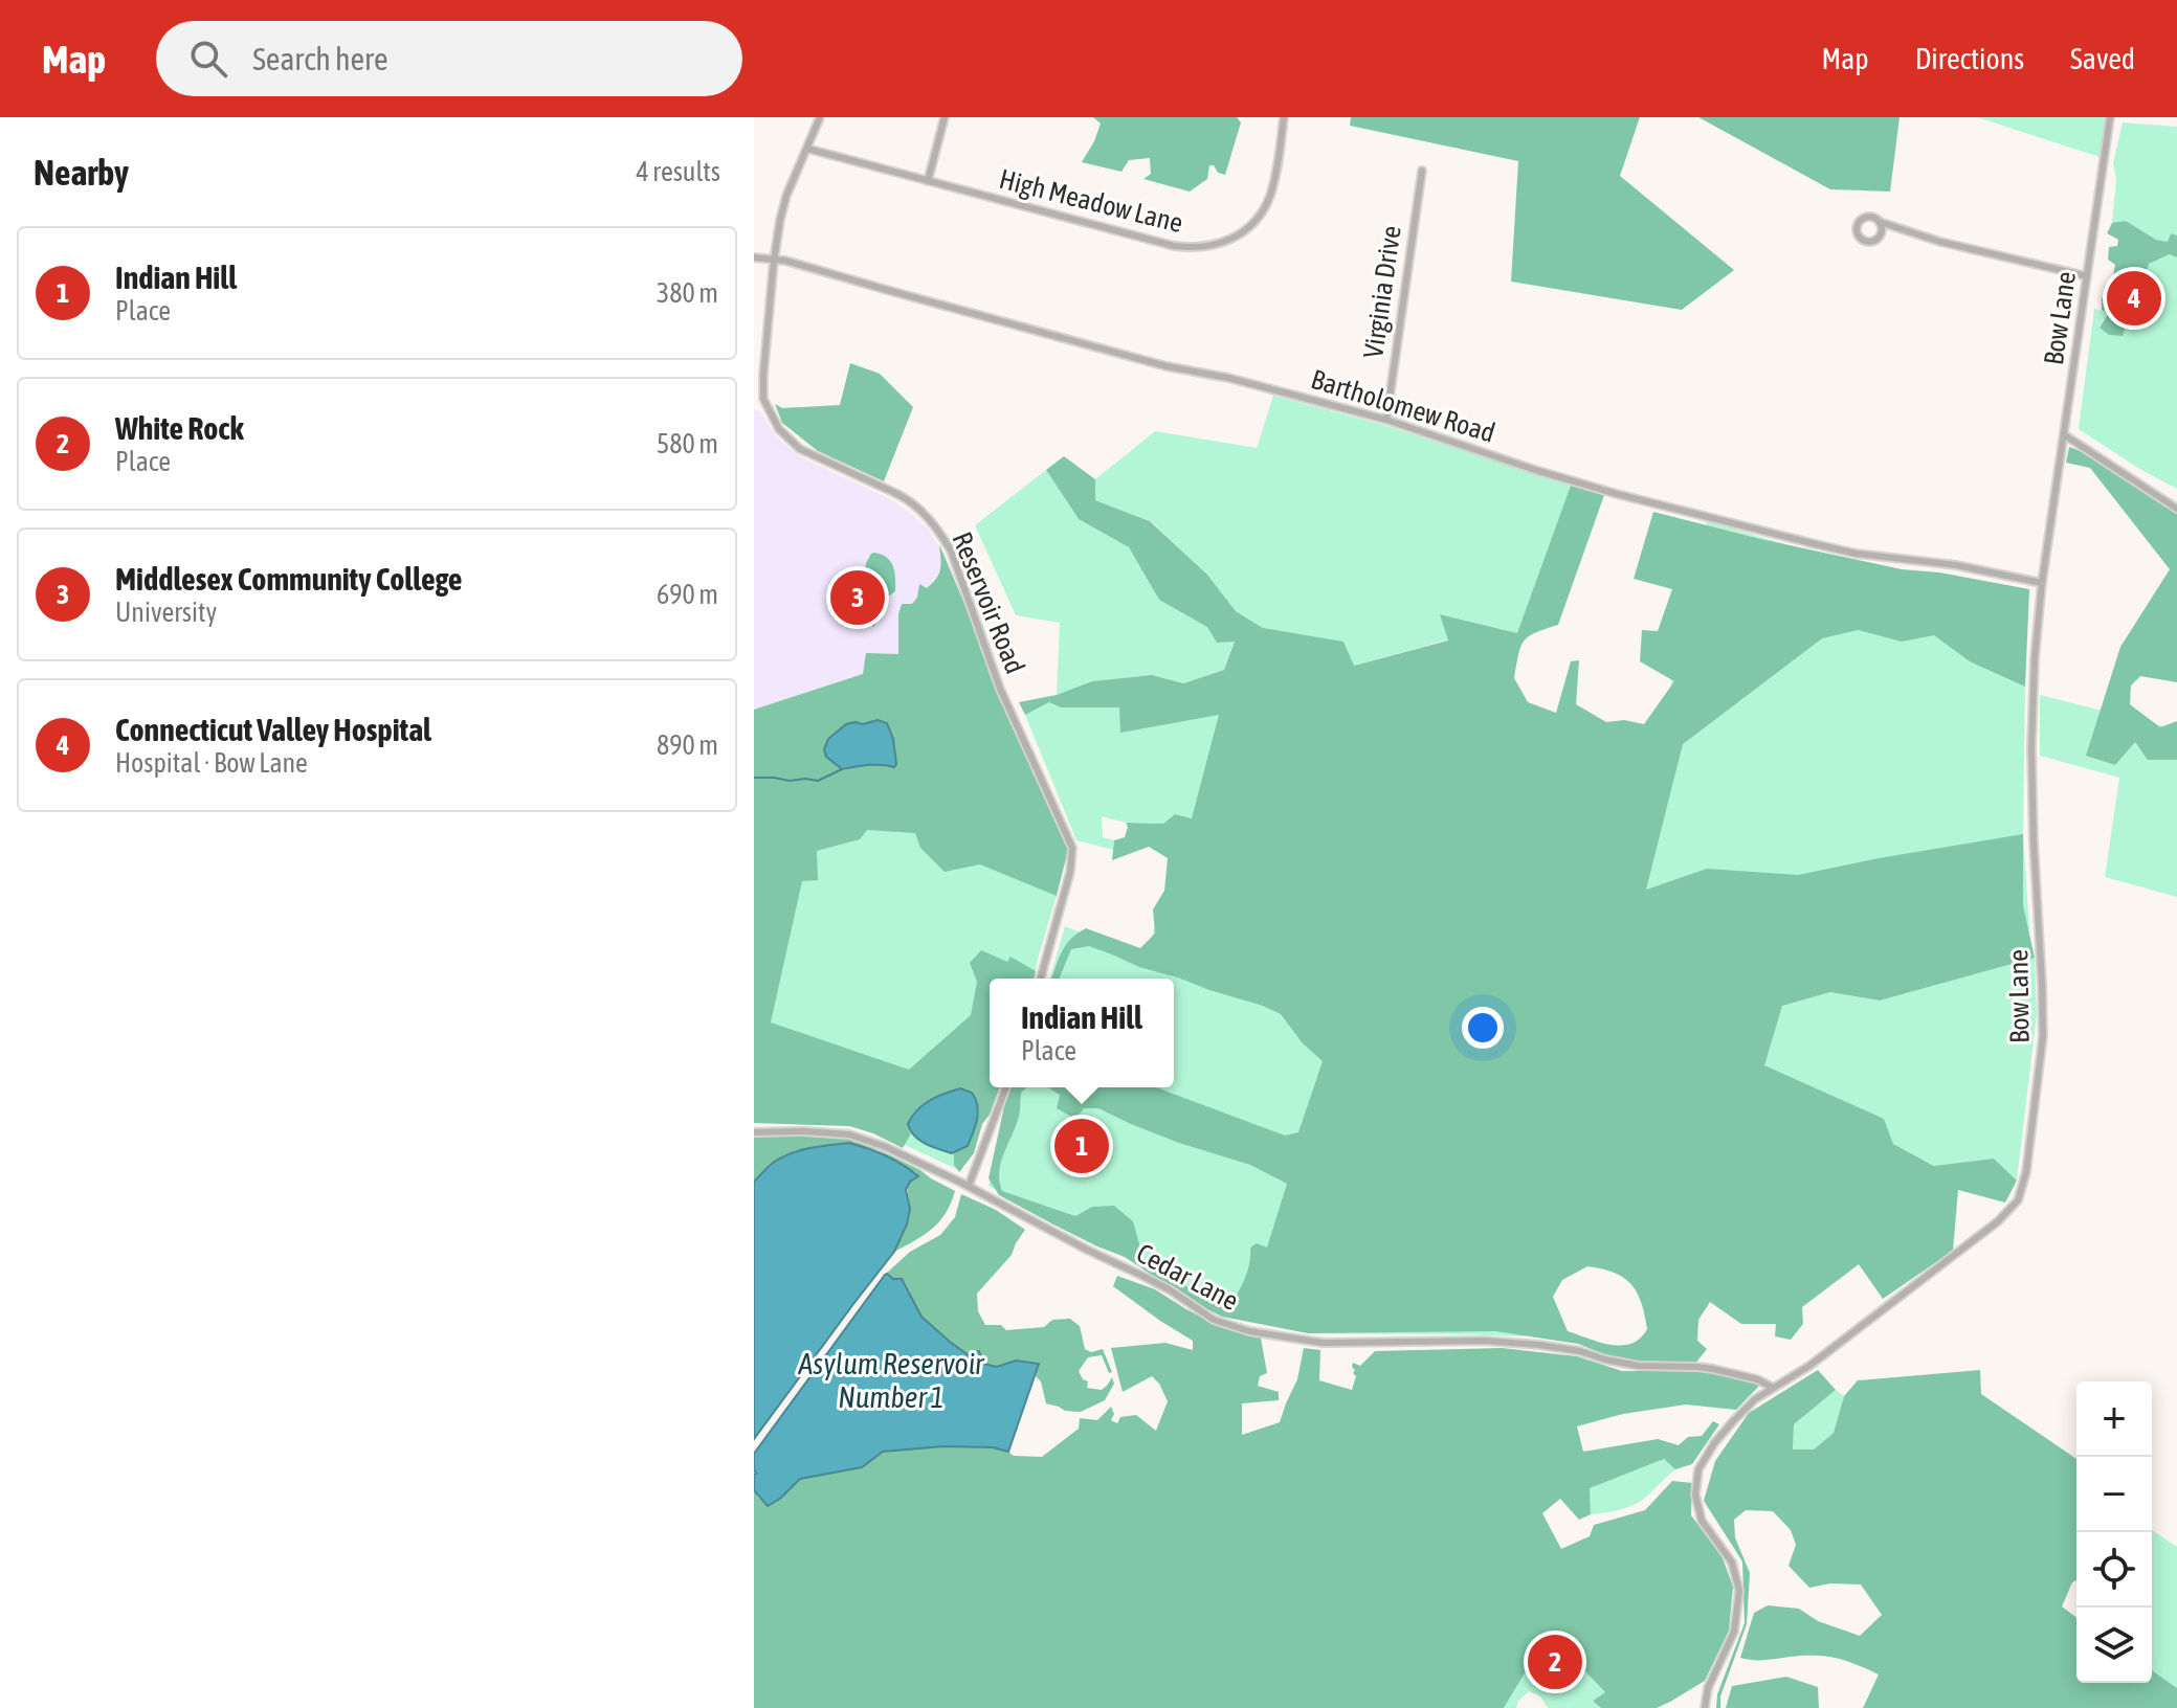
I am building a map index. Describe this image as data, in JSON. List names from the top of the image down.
{
  "streets": {
    "street": [
      "High Meadow Lane",
      "Virginia Drive",
      "Bow Lane",
      "Bartholomew Road",
      "Reservoir Road",
      "Cedar Lane"
    ]
  },
  "crossings": [
    ["Virginia Drive", "Bartholomew Road"],
    ["Bow Lane", "Bartholomew Road"],
    ["Bow Lane", "Cedar Lane"]
  ],
  "water": ["Asylum Reservoir Number 1"],
  "page": {
    "header": "Map",
    "search": "Search here",
    "nav": ["Map", "Directions", "Saved"],
    "heading": ["Nearby", "4 results"],
    "list": [
      {
        "mark": "1",
        "name": "Indian Hill",
        "note": "Place",
        "value": "380 m"
      },
      {
        "mark": "2",
        "name": "White Rock",
        "note": "Place",
        "value": "580 m"
      },
      {
        "mark": "3",
        "name": "Middlesex Community College",
        "note": "University",
        "value": "690 m"
      },
      {
        "mark": "4",
        "name": "Connecticut Valley Hospital",
        "note": "Hospital · Bow Lane",
        "value": "890 m"
      }
    ],
    "pins": [
      "4",
      "3",
      "1",
      "2"
    ],
    "popup": ["Indian Hill", "Place"],
    "map_buttons": ["+", "−"]
  }
}
